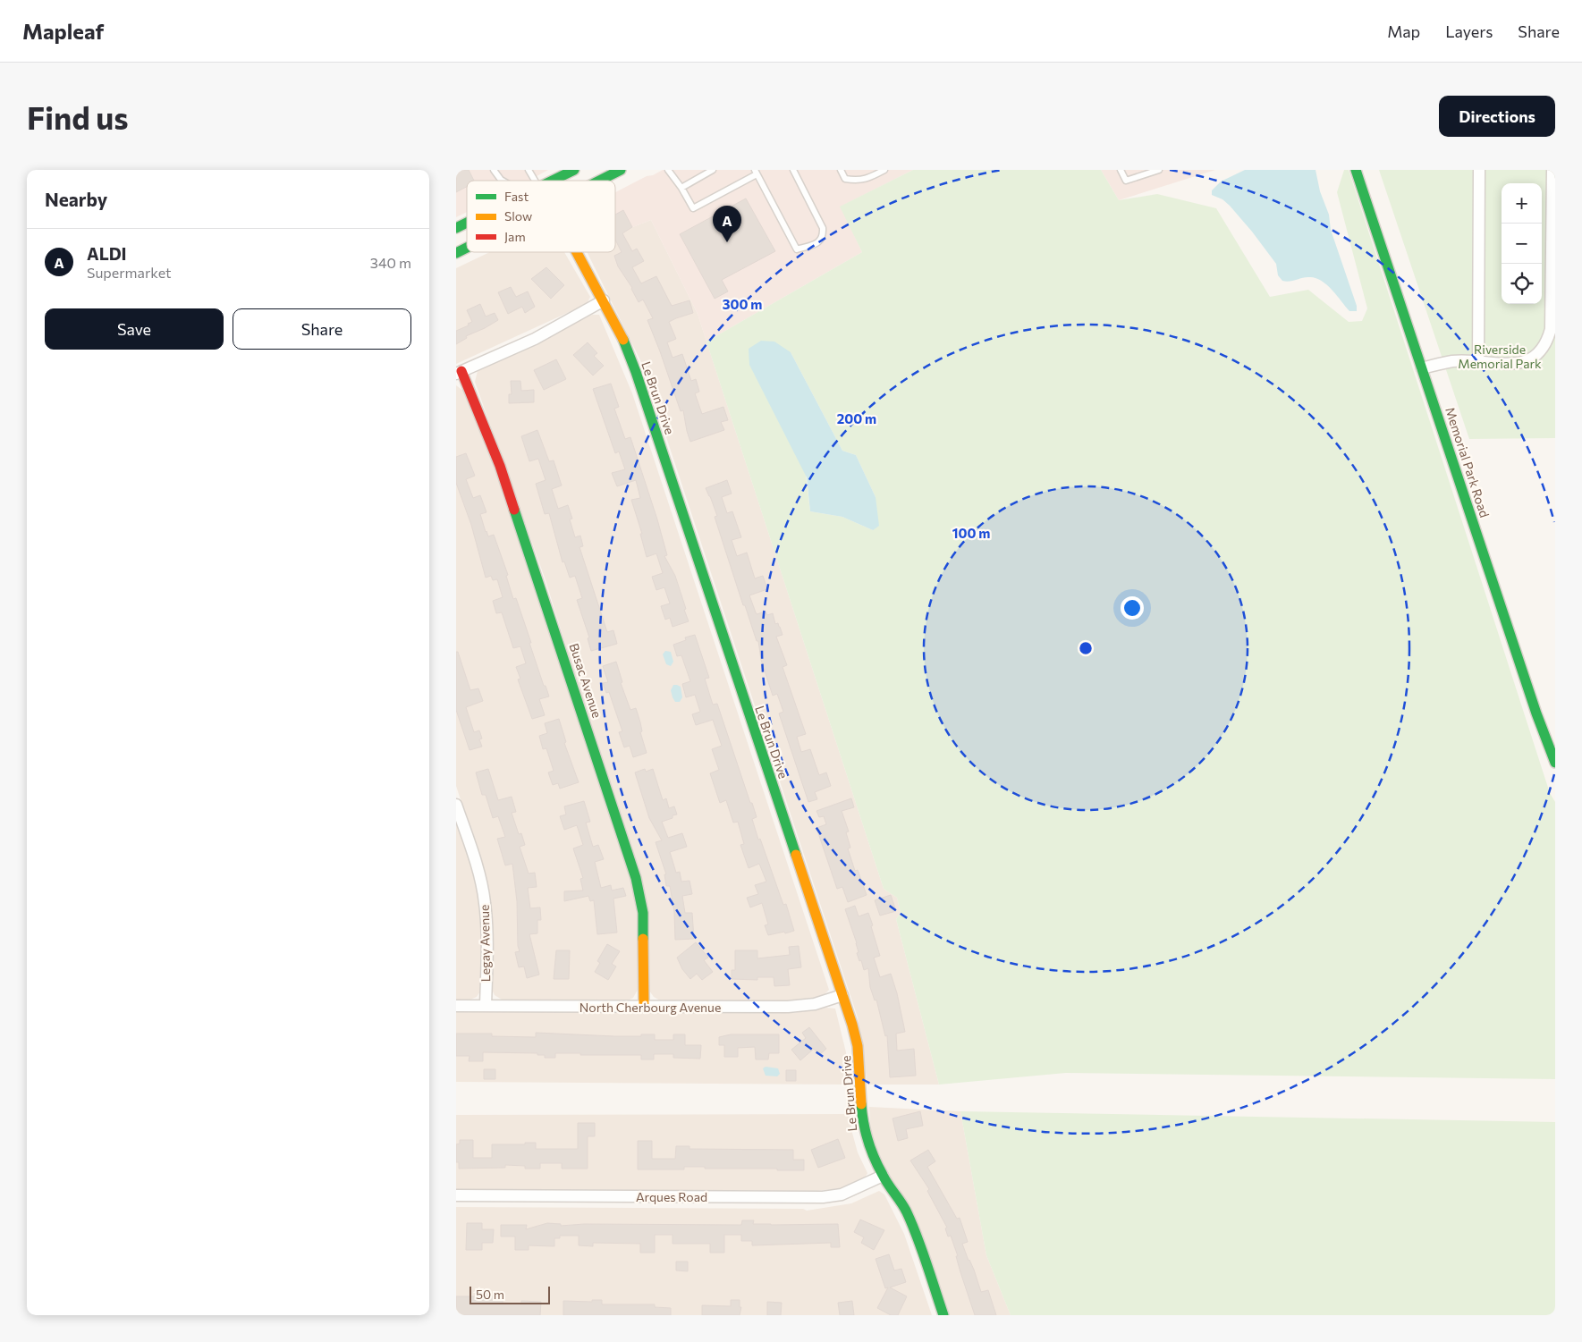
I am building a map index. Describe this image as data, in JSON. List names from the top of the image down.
{
  "streets": {
    "street": [
      "Le Brun Drive",
      "Memorial Park Road",
      "Busac Avenue",
      "Legay Avenue",
      "North Cherbourg Avenue",
      "Arques Road"
    ]
  },
  "crossings": [
    ["Le Brun Drive", "North Cherbourg Avenue"],
    ["Le Brun Drive", "Arques Road"],
    ["Busac Avenue", "North Cherbourg Avenue"],
    ["Legay Avenue", "North Cherbourg Avenue"]
  ],
  "parks": ["Riverside Memorial Park"],
  "legend": ["Fast", "Slow", "Jam"],
  "scale_bar": "50 m",
  "page": {
    "header": "Mapleaf",
    "nav": ["Map", "Layers", "Share"],
    "buttons": [
      "Directions",
      ["Save", "Share"]
    ],
    "title": "Find us",
    "heading": "Nearby",
    "map_buttons": ["+", "−"],
    "pins": "A",
    "list": [
      {
        "mark": "A",
        "name": "ALDI",
        "note": "Supermarket",
        "value": "340 m"
      }
    ],
    "scale": "50 m"
  },
  "rings": ["300 m", "200 m", "100 m"]
}
